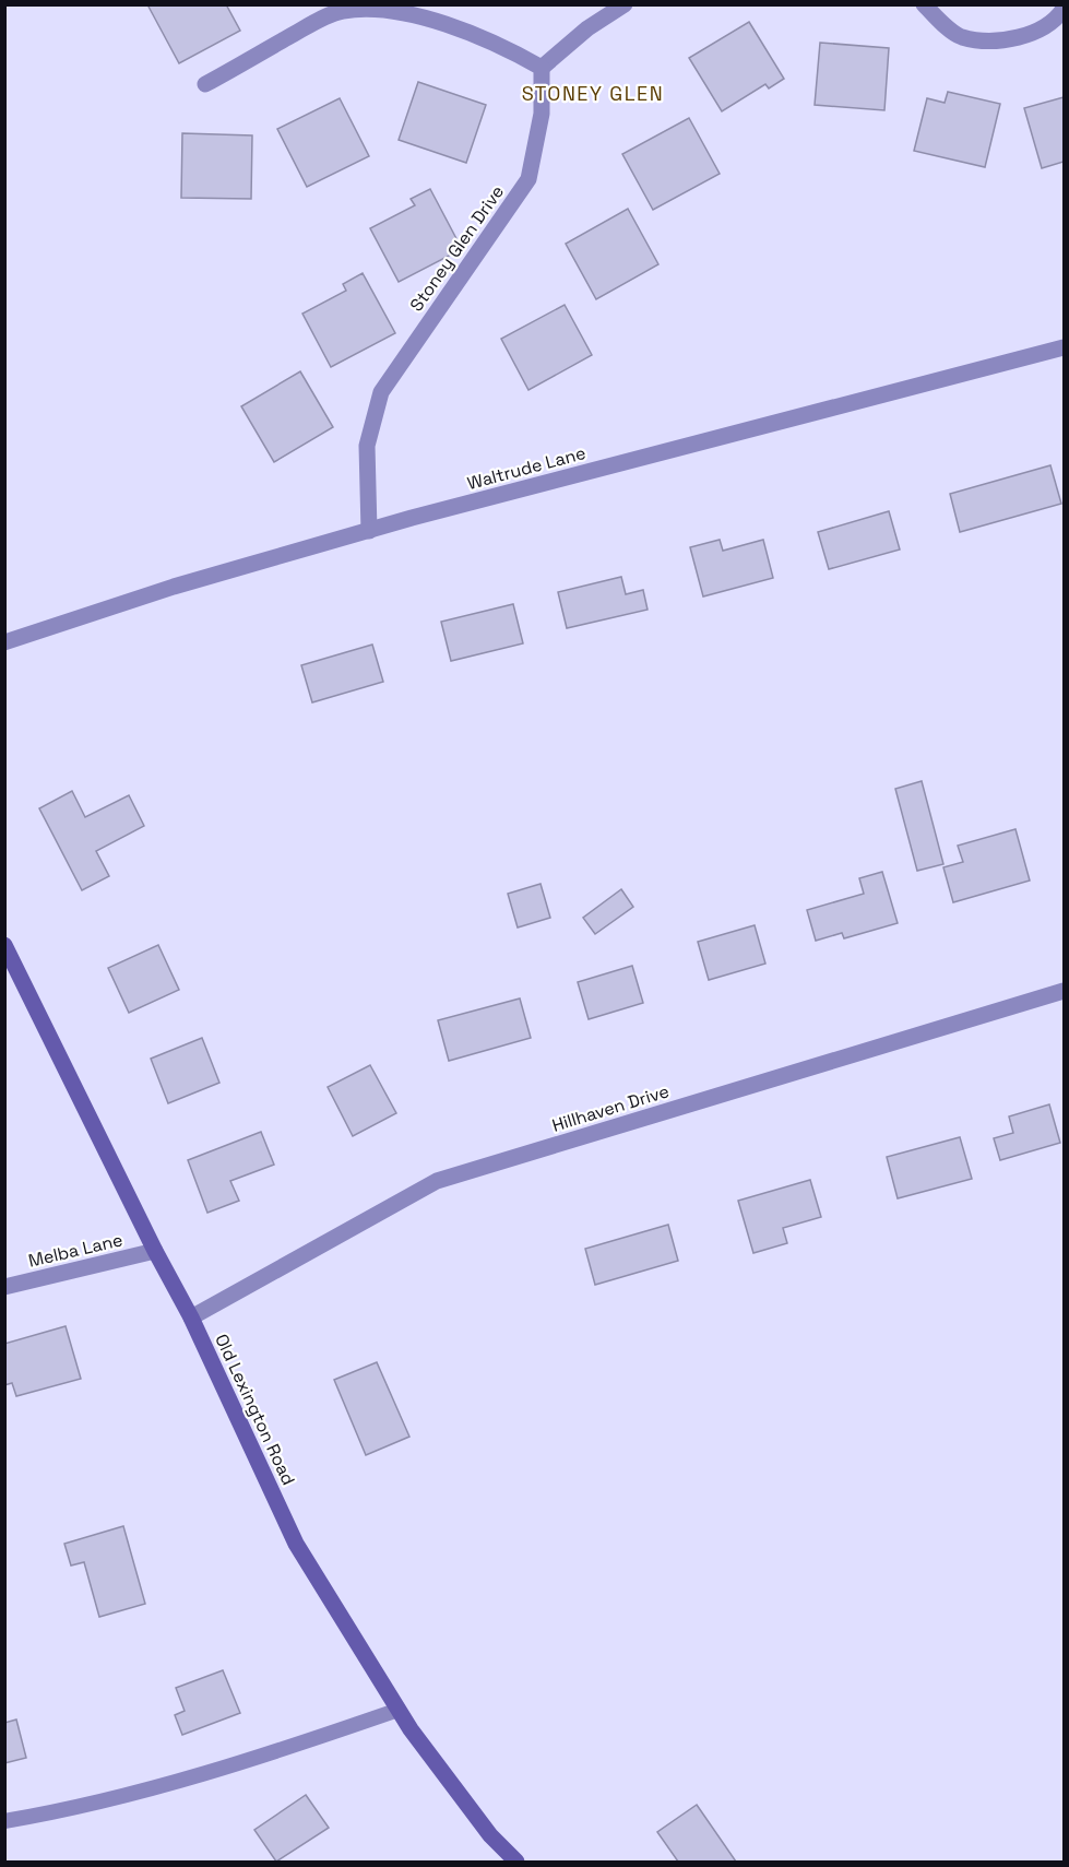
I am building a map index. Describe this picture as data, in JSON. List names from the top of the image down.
{
  "streets": {
    "street": [
      "Stoney Glen Drive",
      "Waltrude Lane",
      "Hillhaven Drive",
      "Melba Lane",
      "Old Lexington Road"
    ]
  },
  "crossings": [
    ["Stoney Glen Drive", "Waltrude Lane"],
    ["Hillhaven Drive", "Old Lexington Road"],
    ["Melba Lane", "Old Lexington Road"]
  ],
  "districts": ["STONEY GLEN"]
}
